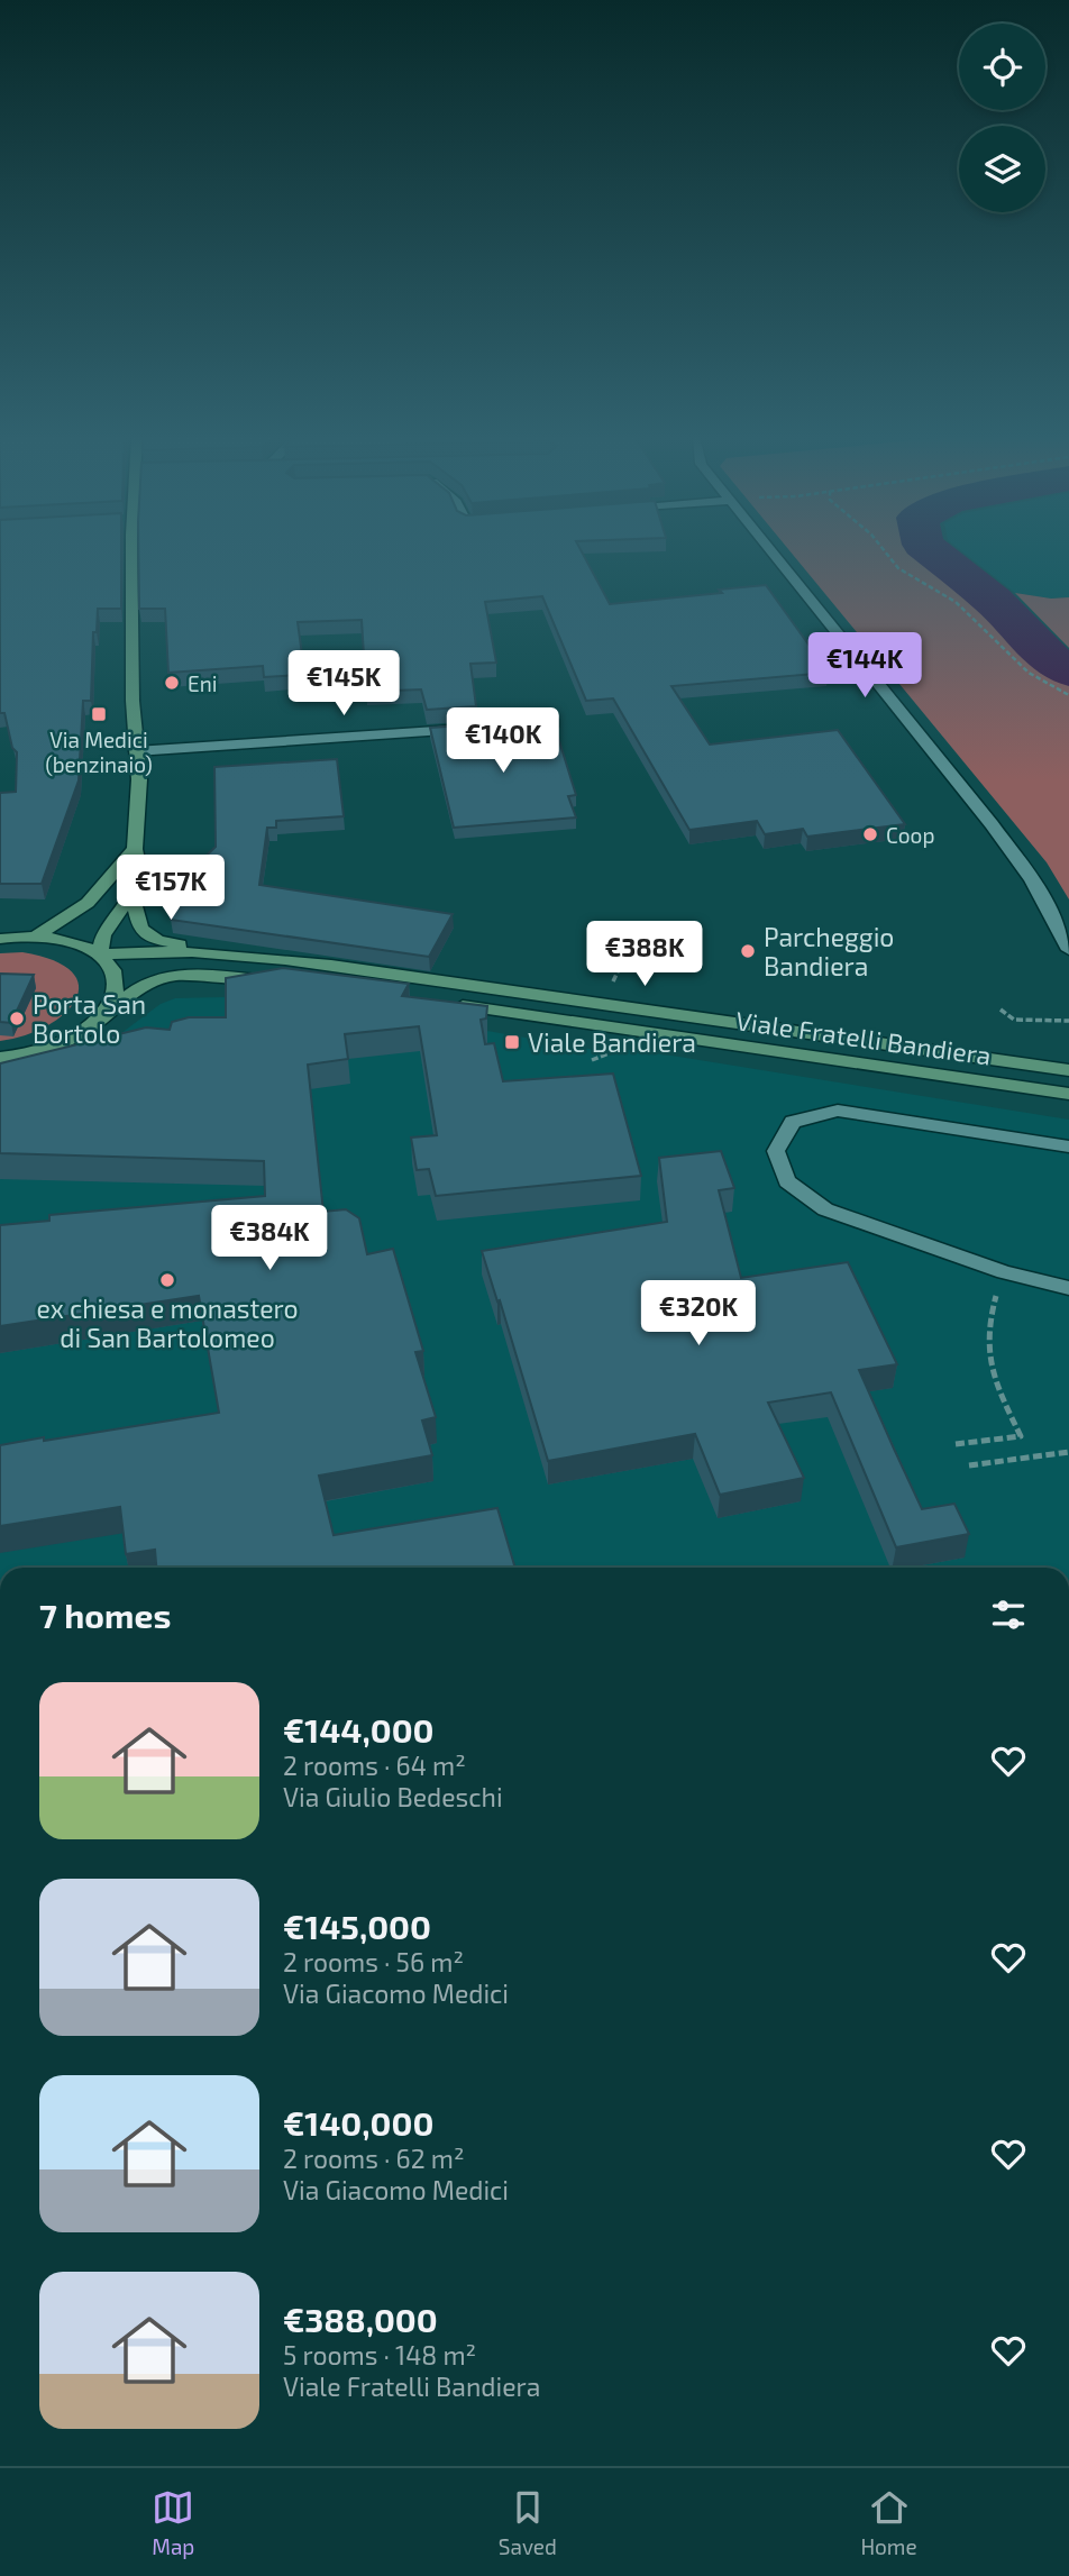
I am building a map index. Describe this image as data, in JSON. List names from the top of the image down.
{
  "streets": {
    "main road": ["Viale Fratelli Bandiera"]
  },
  "places": {
    "other": [
      "Eni",
      "Coop",
      "Parcheggio Bandiera",
      "Porta San Bortolo",
      "ex chiesa e monastero di San Bartolomeo"
    ],
    "transit": ["Via Medici (benzinaio)", "Viale Bandiera"]
  },
  "page": {
    "price": [
      "€144K",
      "€145K",
      "€140K",
      "€157K",
      "€388K",
      "€384K",
      "€320K"
    ],
    "heading": "7 homes",
    "list": [
      {
        "name": "€144,000",
        "note": "2 rooms · 64 m² · Via Giulio Bedeschi"
      },
      {
        "name": "€145,000",
        "note": "2 rooms · 56 m² · Via Giacomo Medici"
      },
      {
        "name": "€140,000",
        "note": "2 rooms · 62 m² · Via Giacomo Medici"
      },
      {
        "name": "€388,000",
        "note": "5 rooms · 148 m² · Viale Fratelli Bandiera"
      }
    ],
    "tabs": ["Map", "Saved", "Home"]
  }
}
